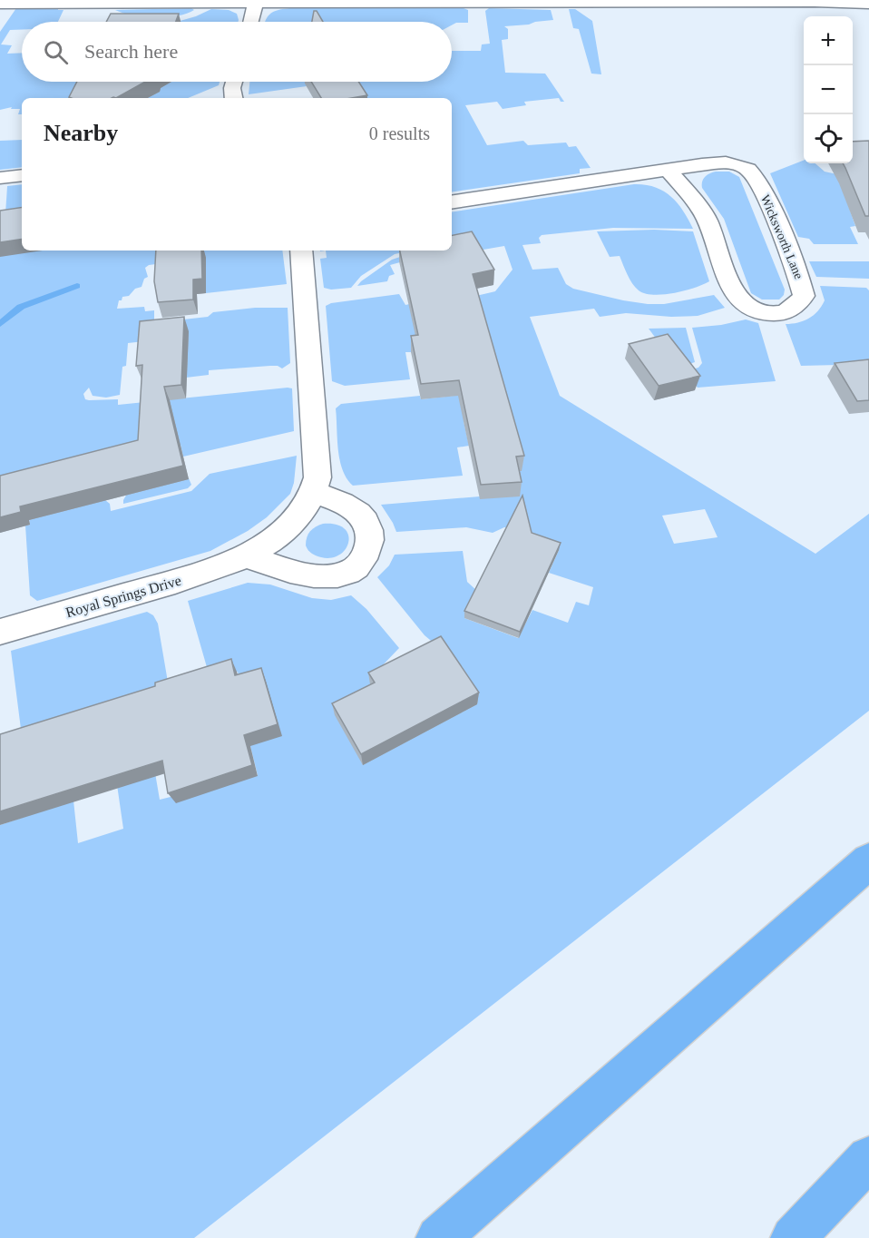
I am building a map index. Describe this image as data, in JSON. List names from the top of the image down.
{
  "streets": {
    "street": ["Wicksworth Lane", "Royal Springs Drive"]
  },
  "page": {
    "map_buttons": ["+", "−"],
    "search": "Search here",
    "heading": ["Nearby", "0 results"]
  }
}
